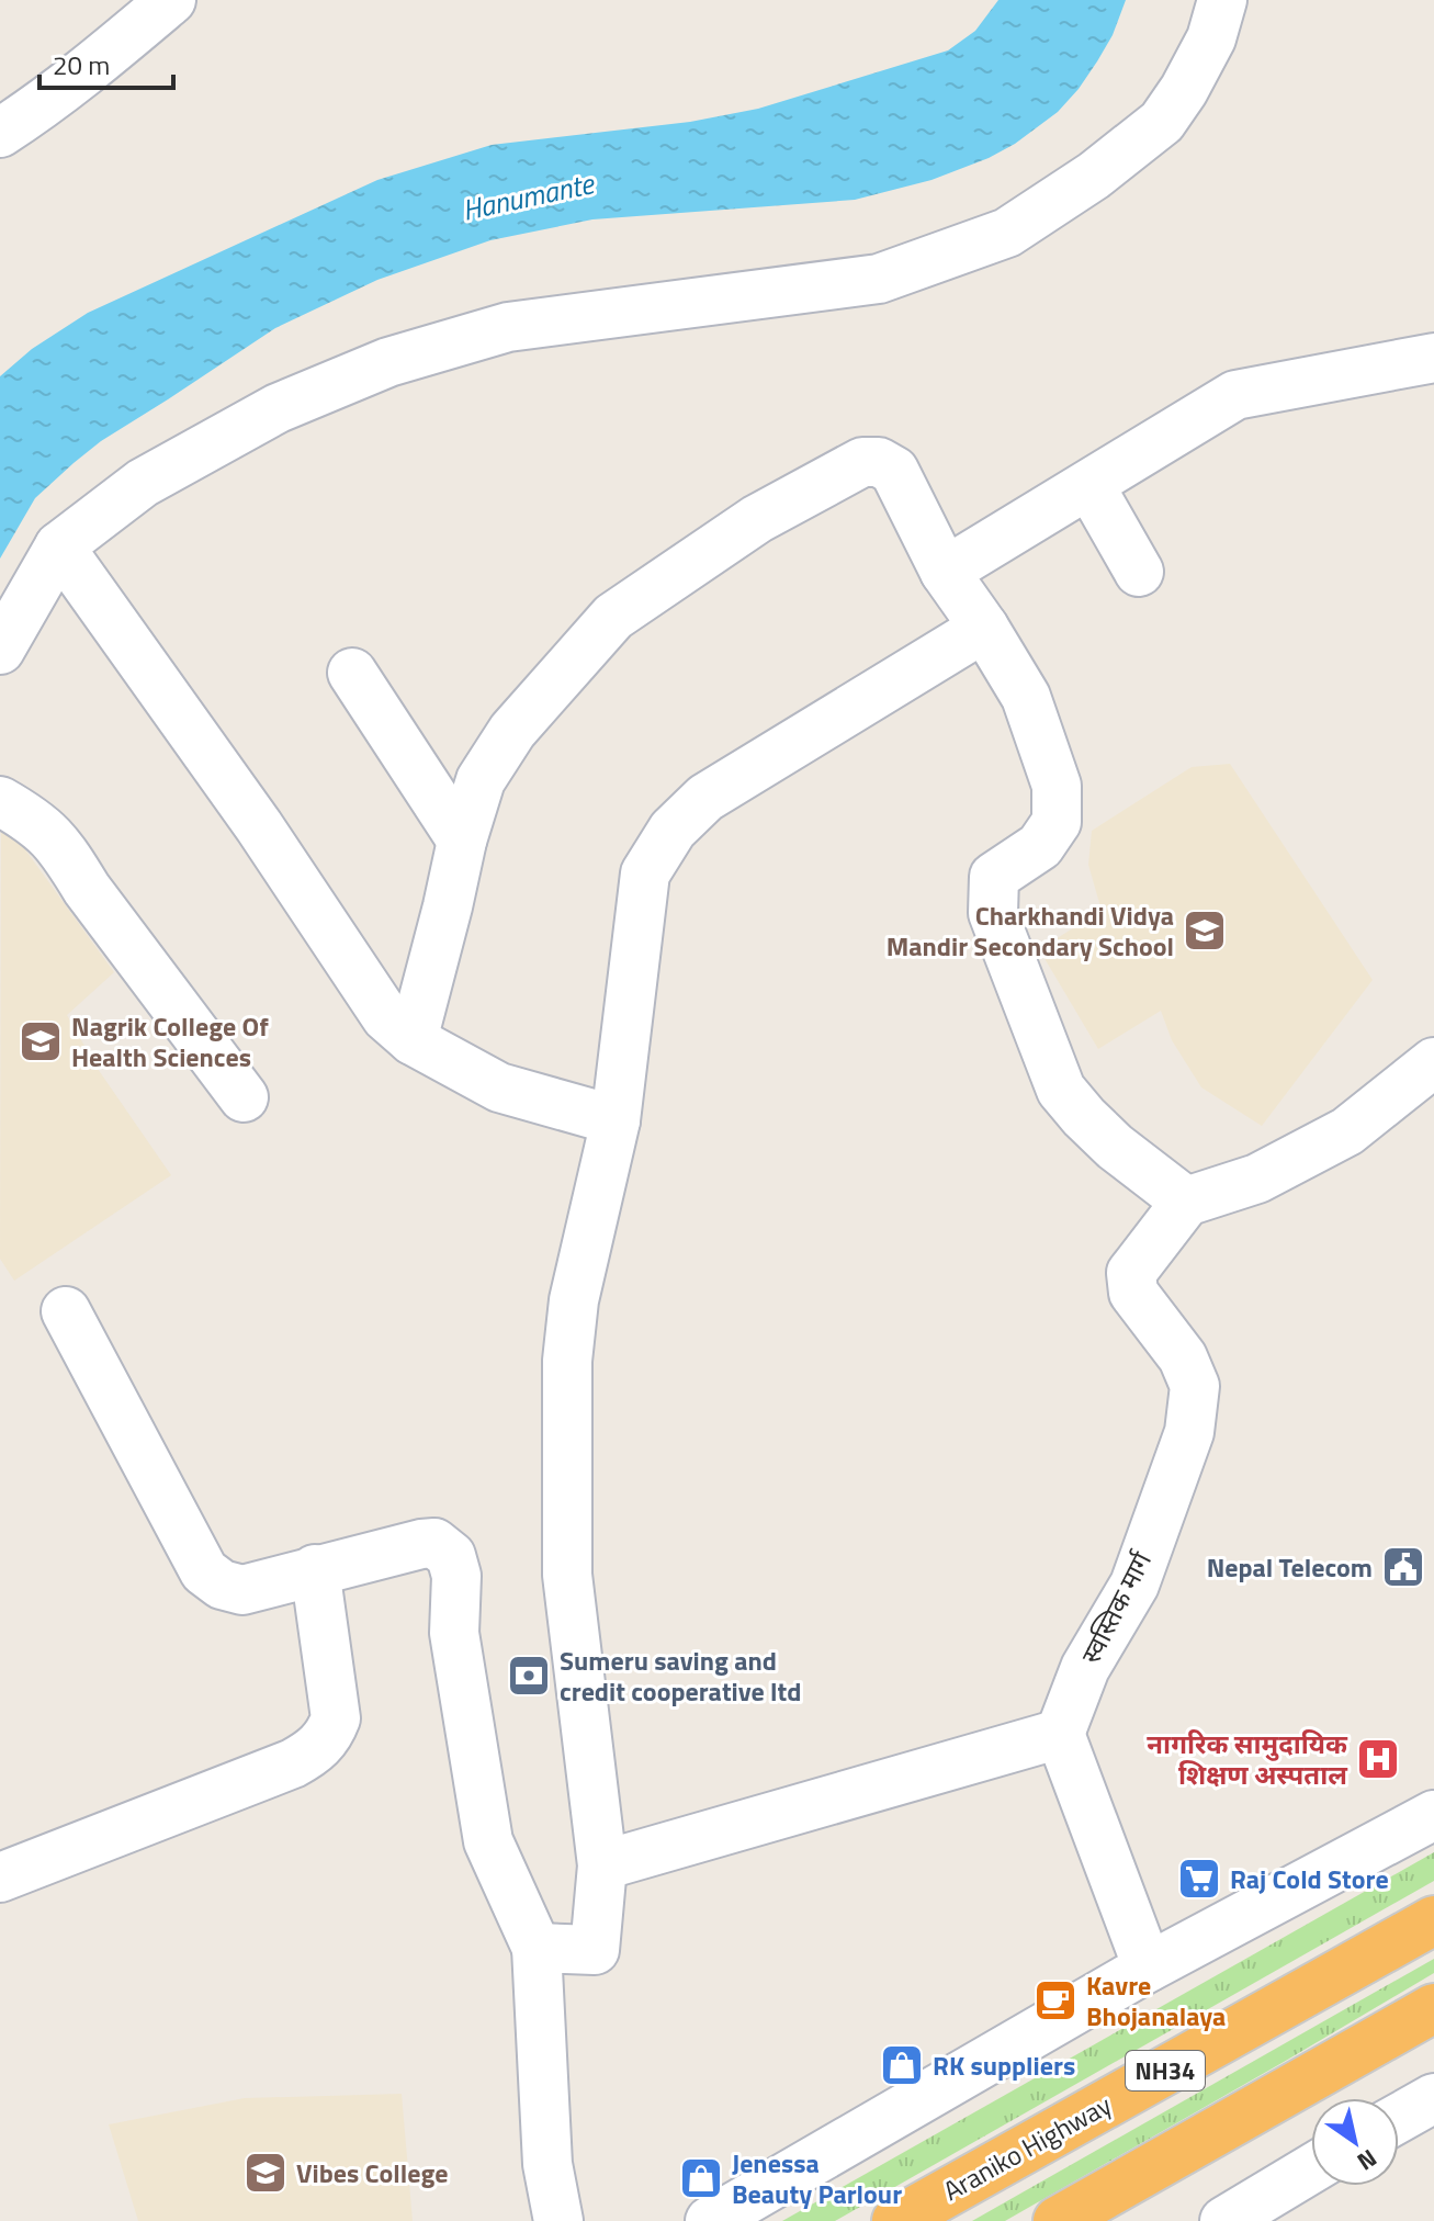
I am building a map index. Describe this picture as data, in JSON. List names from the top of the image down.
{
  "streets": {
    "highway": ["NH34", "Araniko Highway"],
    "street": ["स्वस्तिक मार्ग"]
  },
  "water": ["Hanumante"],
  "places": {
    "school or university": ["Charkhandi Vidya Mandir Secondary School", "Nagrik College Of Health Sciences", "Vibes College"],
    "public building": ["Nepal Telecom"],
    "bank": ["Sumeru saving and credit cooperative ltd"],
    "hospital": ["नागरिक सामुदायिक शिक्षण अस्पताल"],
    "supermarket": ["Raj Cold Store"],
    "cafe": ["Kavre Bhojanalaya"],
    "shop": ["RK suppliers", "Jenessa Beauty Parlour"]
  },
  "scale_bar": "20 m",
  "north": "bottom right"
}
